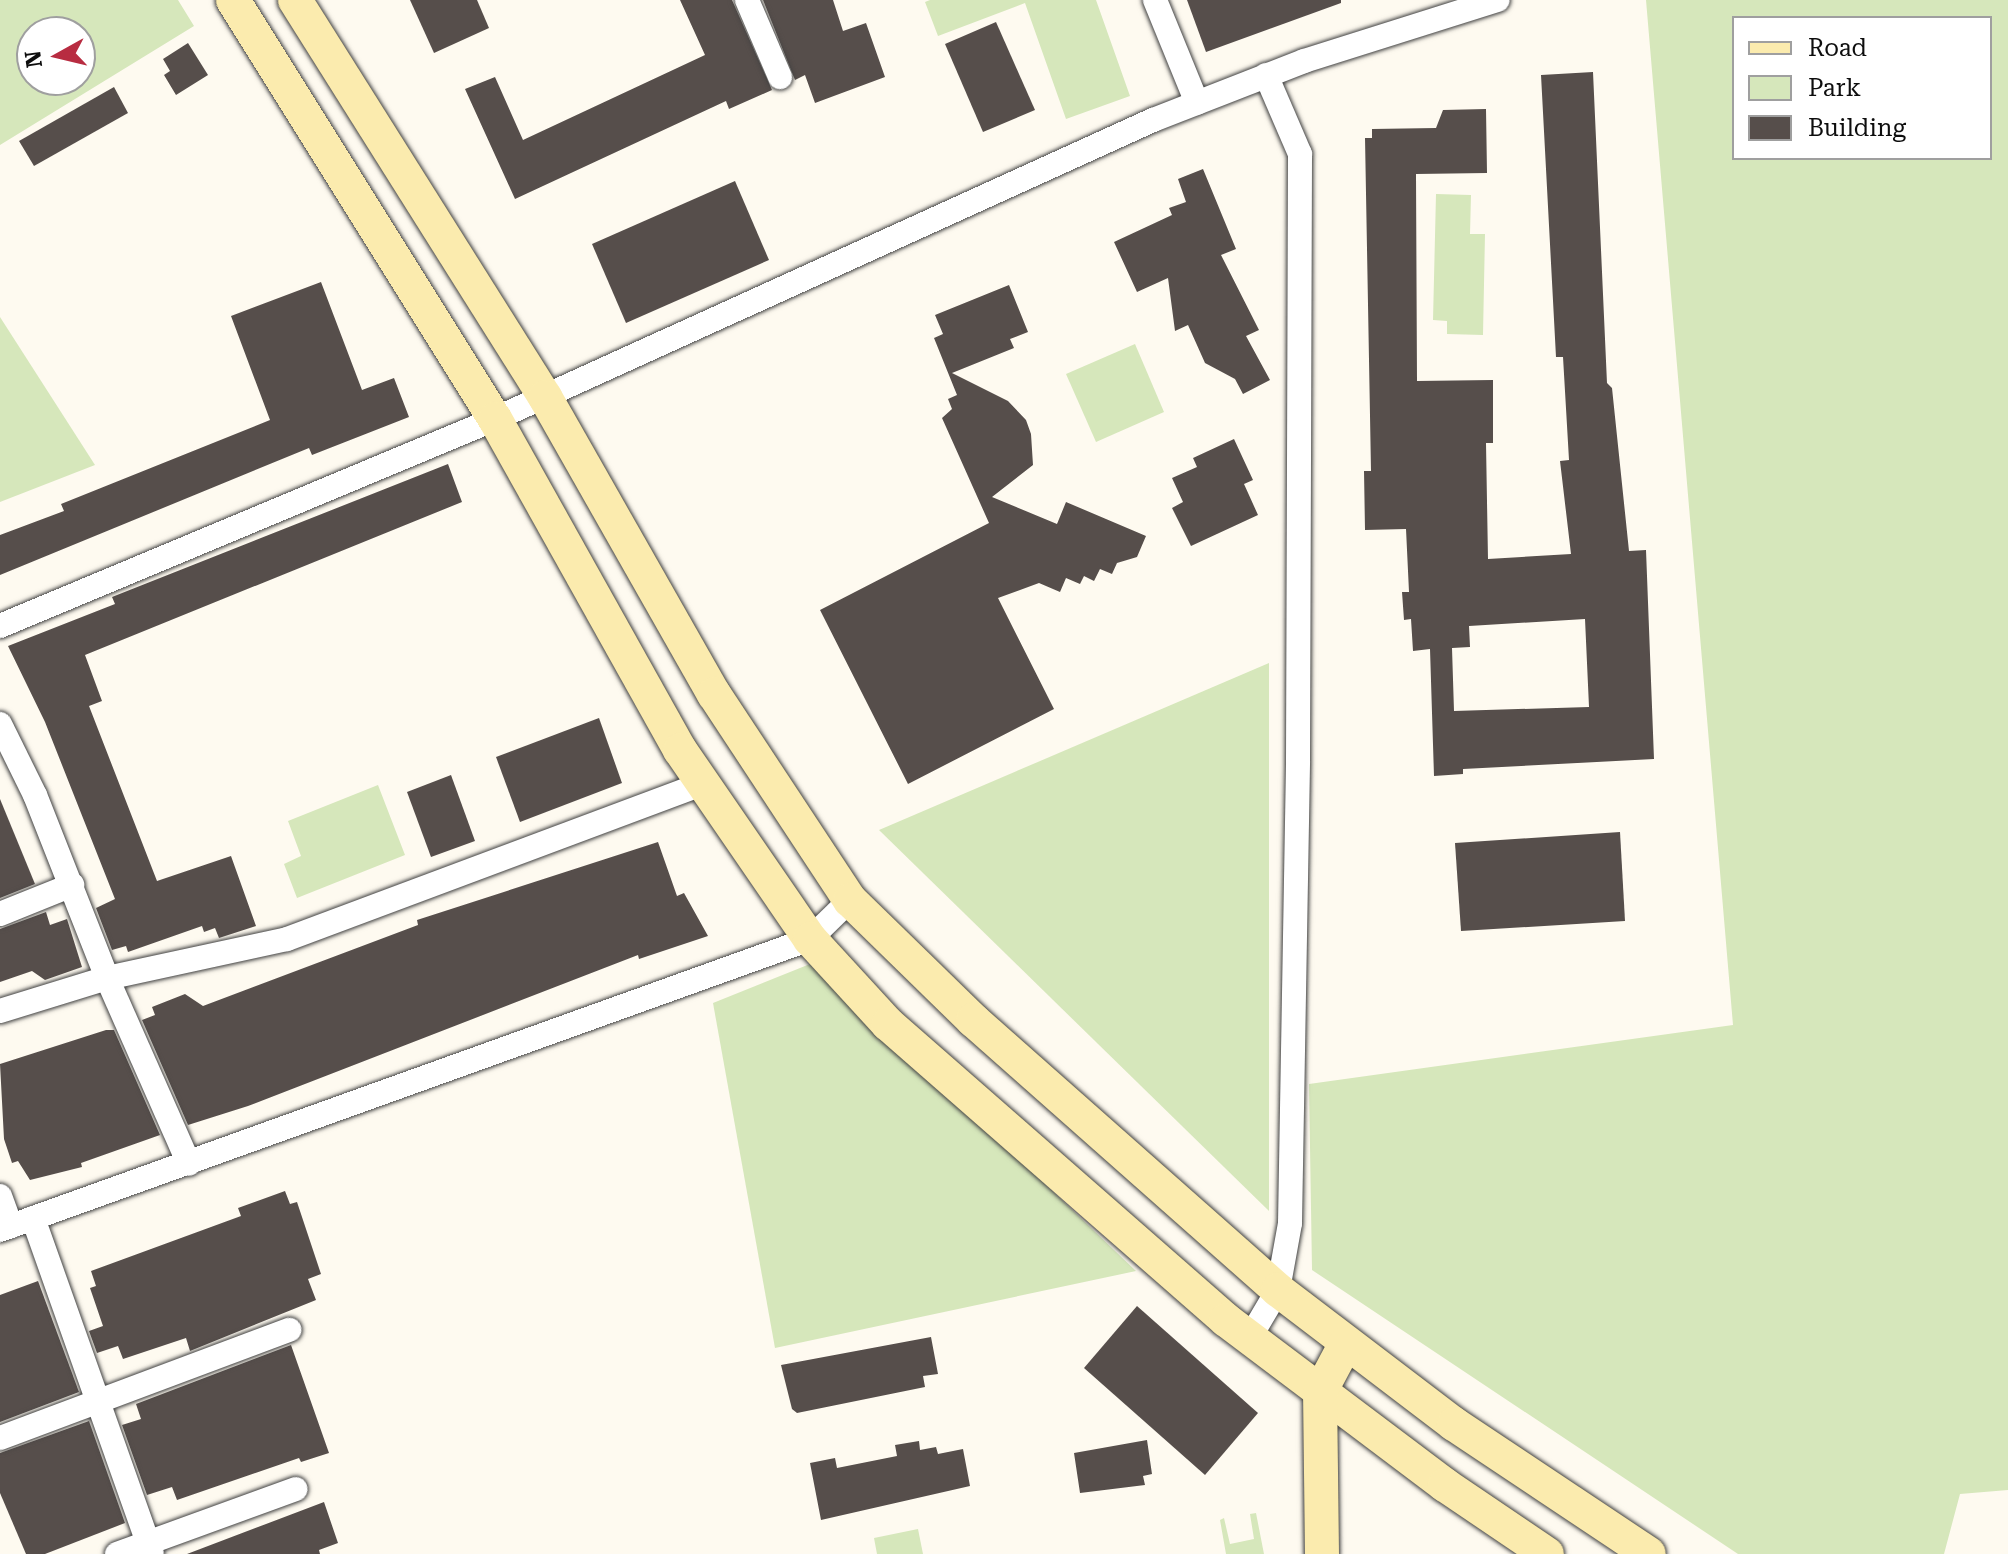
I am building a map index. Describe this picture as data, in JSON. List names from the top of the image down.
{
  "legend": ["Road", "Park", "Building"],
  "north": "left"
}
